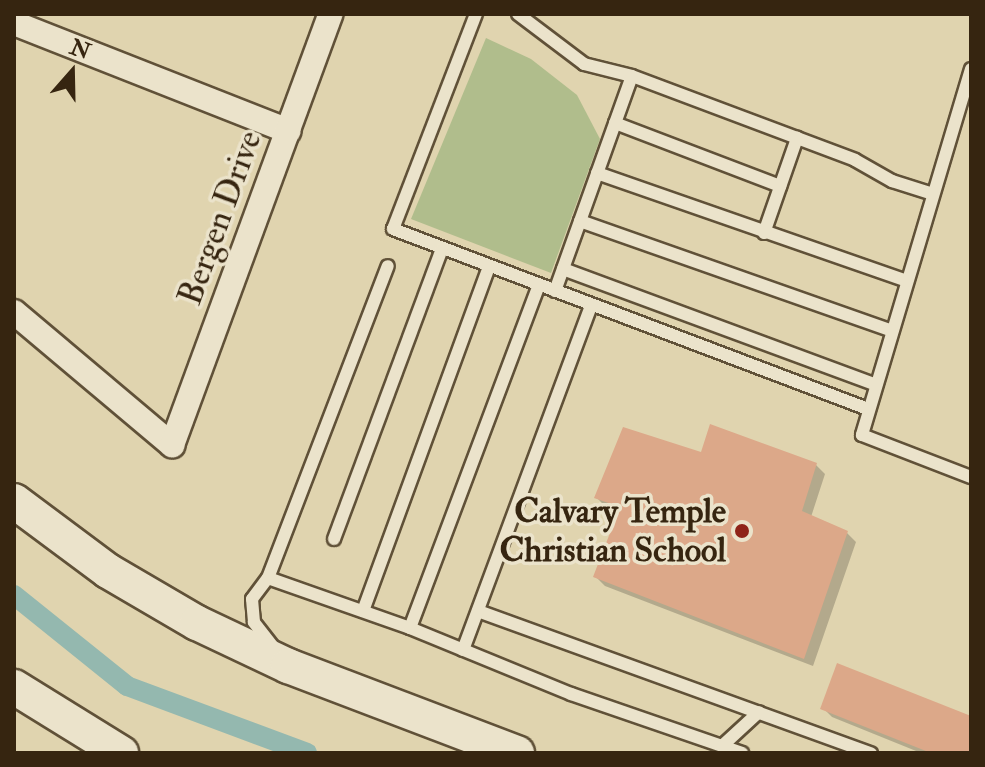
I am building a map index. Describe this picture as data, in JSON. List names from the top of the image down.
{
  "streets": {
    "street": ["Bergen Drive"]
  },
  "places": ["Calvary Temple Christian School"],
  "north": "top"
}
